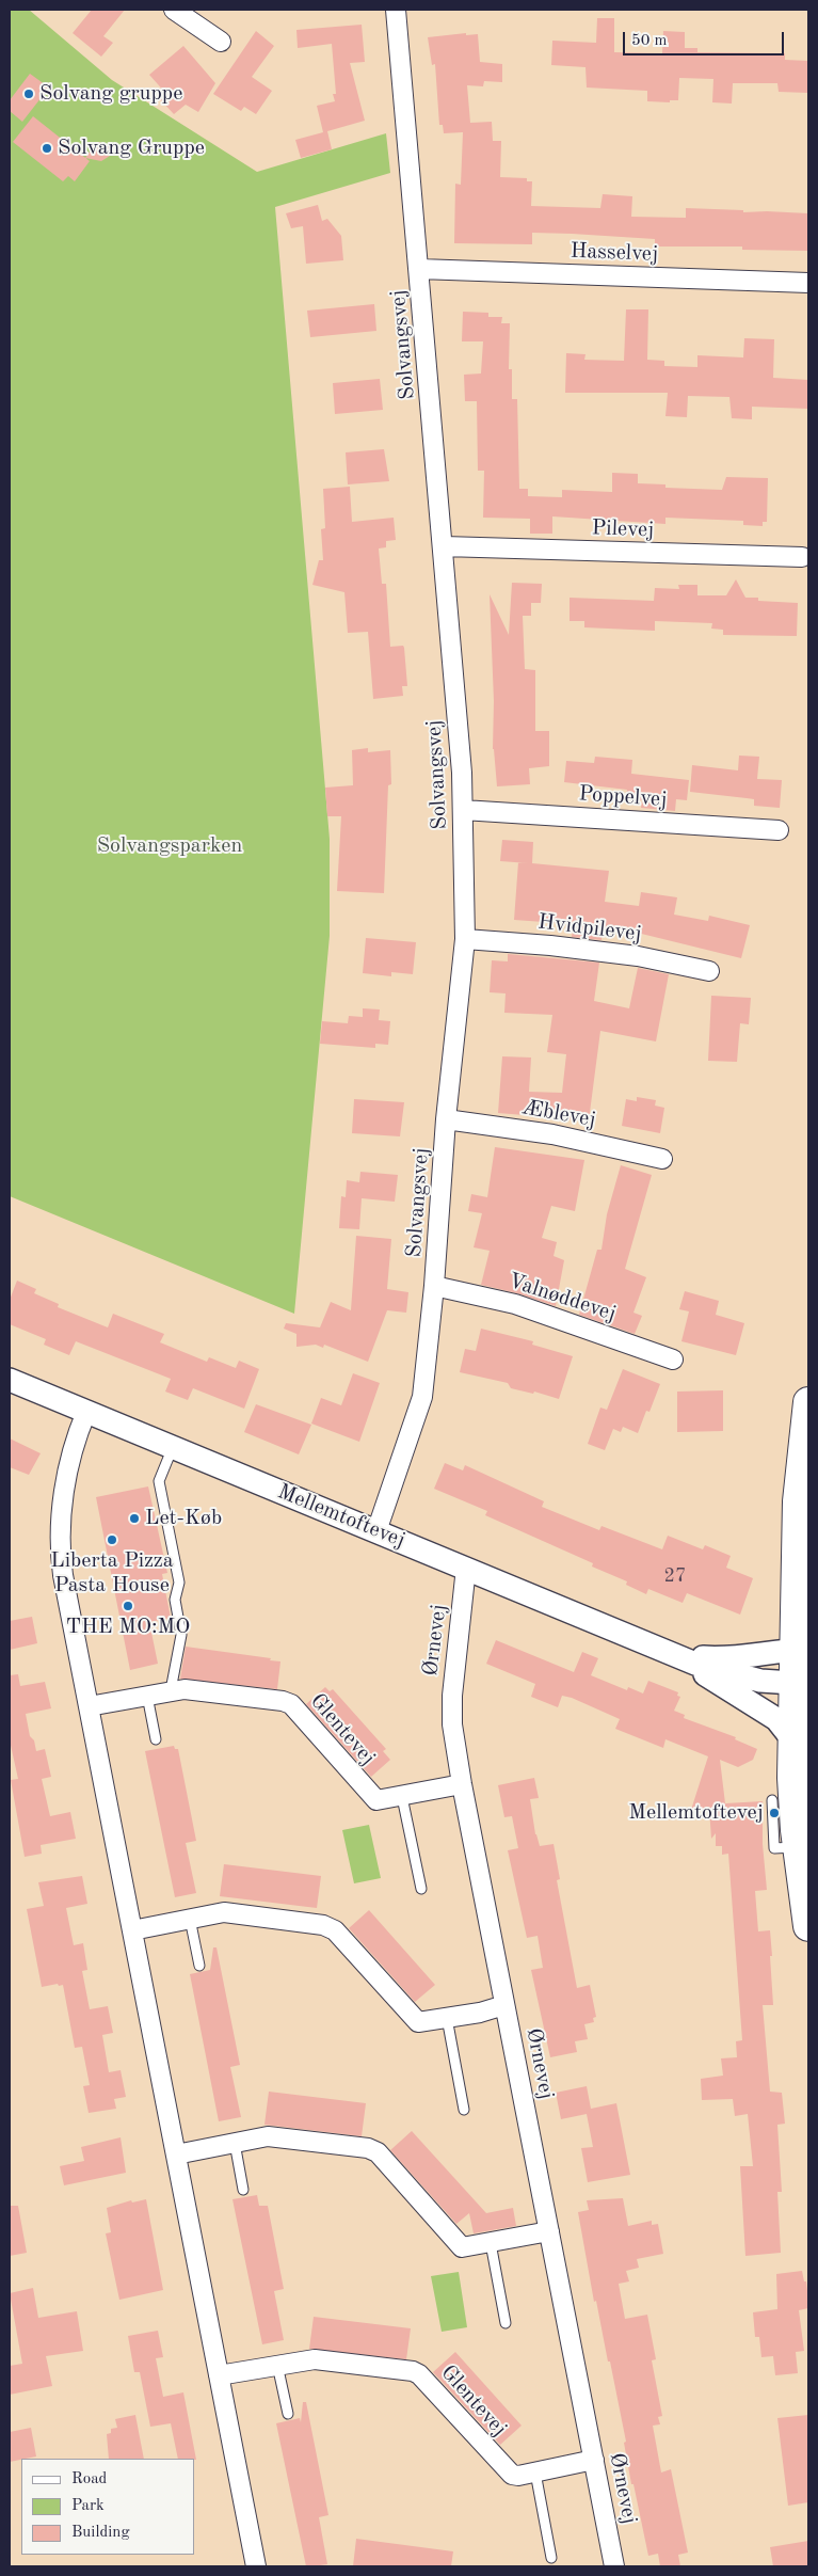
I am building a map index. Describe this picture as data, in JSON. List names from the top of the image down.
{
  "streets": {
    "street": [
      "Hasselvej",
      "Solvangsvej",
      "Pilevej",
      "Poppelvej",
      "Hvidpilevej",
      "Æblevej",
      "Valnøddevej",
      "Mellemtoftevej",
      "Ørnevej",
      "Glentevej"
    ]
  },
  "crossings": [
    ["Hasselvej", "Solvangsvej"],
    ["Solvangsvej", "Pilevej"],
    ["Solvangsvej", "Poppelvej"],
    ["Solvangsvej", "Hvidpilevej"],
    ["Solvangsvej", "Æblevej"],
    ["Solvangsvej", "Valnøddevej"],
    ["Solvangsvej", "Mellemtoftevej"],
    ["Mellemtoftevej", "Ørnevej"],
    ["Ørnevej", "Glentevej"]
  ],
  "parks": ["Solvangsparken"],
  "places": [
    "Solvang gruppe",
    "Solvang Gruppe",
    "Let-Køb",
    "Liberta Pizza Pasta House",
    "THE MO:MO",
    "Mellemtoftevej"
  ],
  "house_numbers": ["27"],
  "legend": ["Road", "Park", "Building"],
  "scale_bar": "50 m"
}
